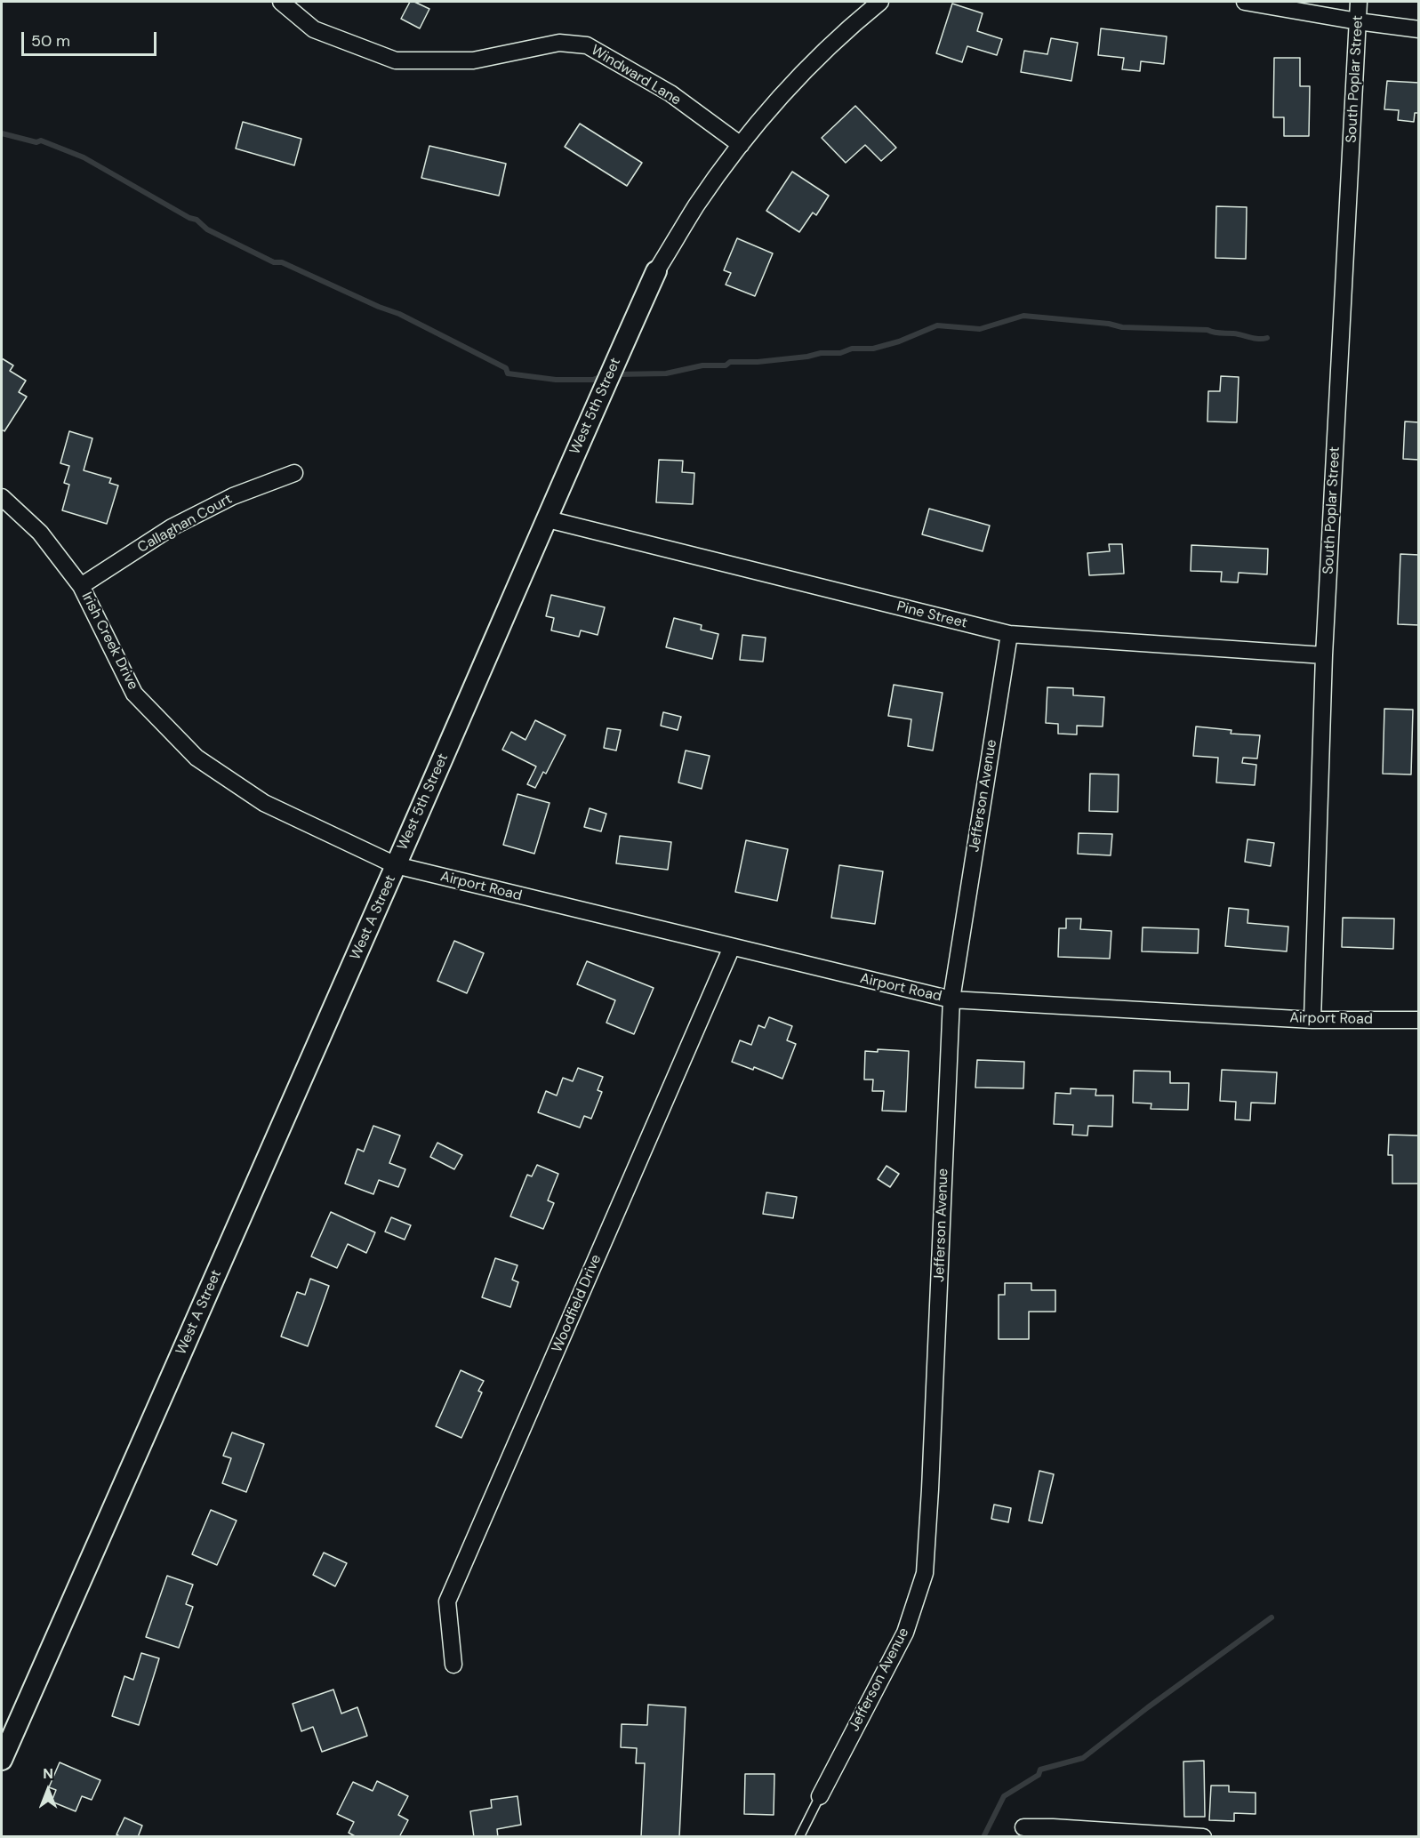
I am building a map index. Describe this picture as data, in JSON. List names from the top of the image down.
{
  "streets": {
    "street": [
      "Windward Lane",
      "South Poplar Street",
      "West 5th Street",
      "Callaghan Court",
      "Pine Street",
      "Irish Creek Drive",
      "Jefferson Avenue",
      "Airport Road",
      "West A Street",
      "Woodfield Drive"
    ]
  },
  "crossings": [
    ["Windward Lane", "West 5th Street"],
    ["South Poplar Street", "Pine Street"],
    ["South Poplar Street", "Airport Road"],
    ["West 5th Street", "Pine Street"],
    ["West 5th Street", "Irish Creek Drive"],
    ["West 5th Street", "Airport Road"],
    ["West 5th Street", "West A Street"],
    ["Callaghan Court", "Irish Creek Drive"],
    ["Pine Street", "Jefferson Avenue"],
    ["Irish Creek Drive", "Airport Road"],
    ["Irish Creek Drive", "West A Street"],
    ["Jefferson Avenue", "Airport Road"],
    ["Airport Road", "West A Street"],
    ["Airport Road", "Woodfield Drive"]
  ],
  "scale_bar": "50 m",
  "north": "top"
}
